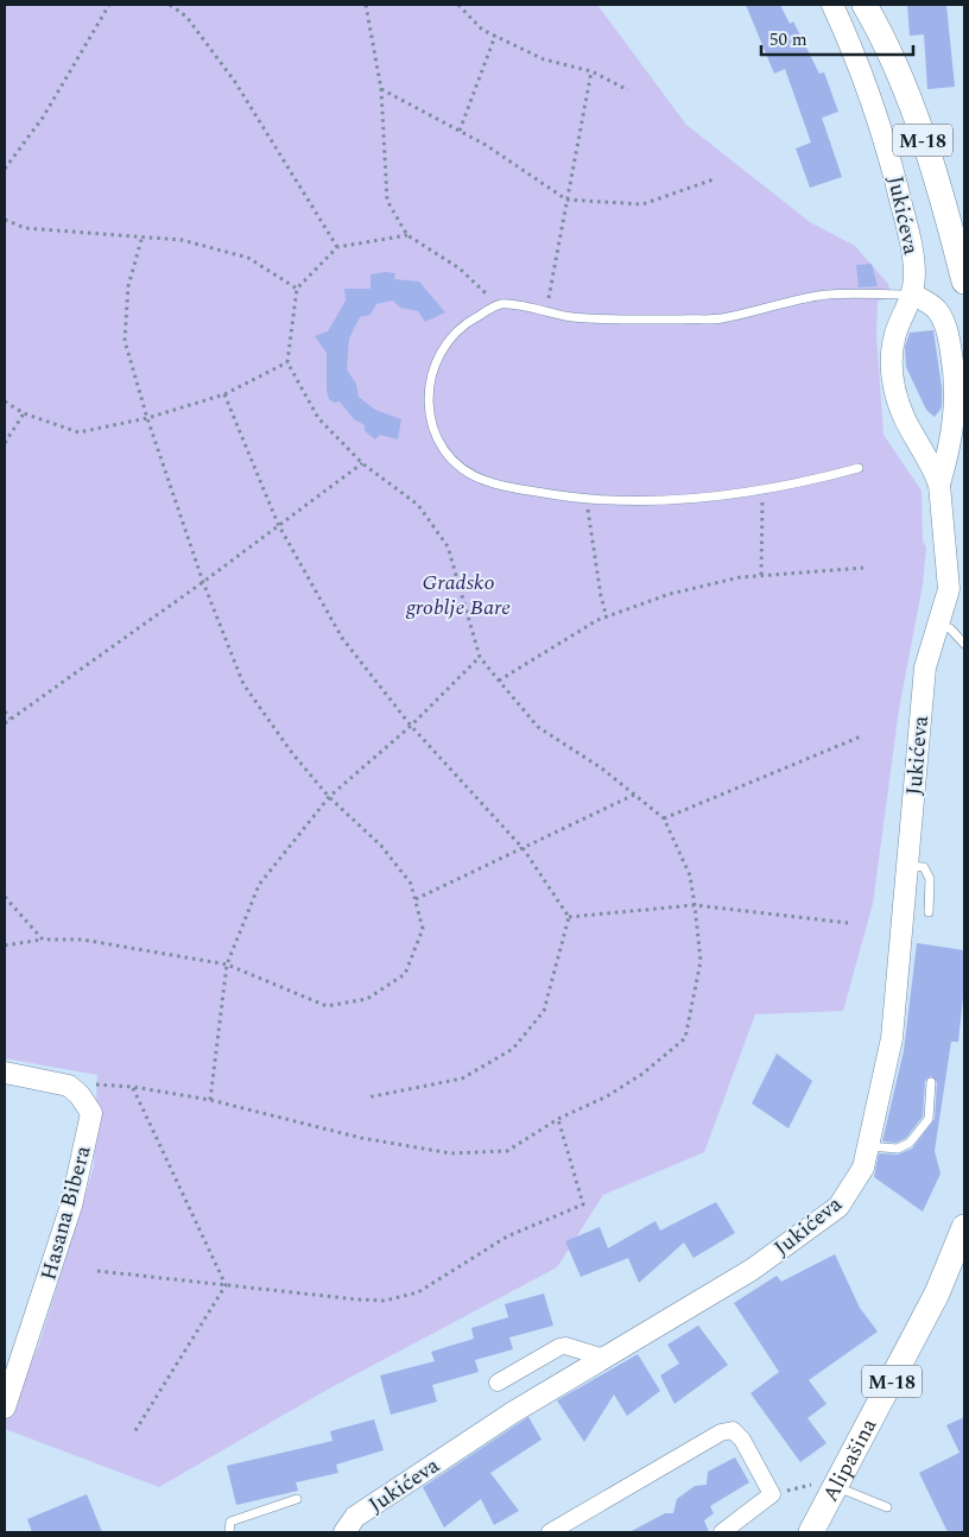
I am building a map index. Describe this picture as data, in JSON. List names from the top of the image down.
{
  "streets": {
    "main road": ["M-18", "Alipašina"],
    "street": ["Jukićeva", "Hasana Bibera"]
  },
  "parks": ["Gradsko groblje Bare"],
  "scale_bar": "50 m"
}
